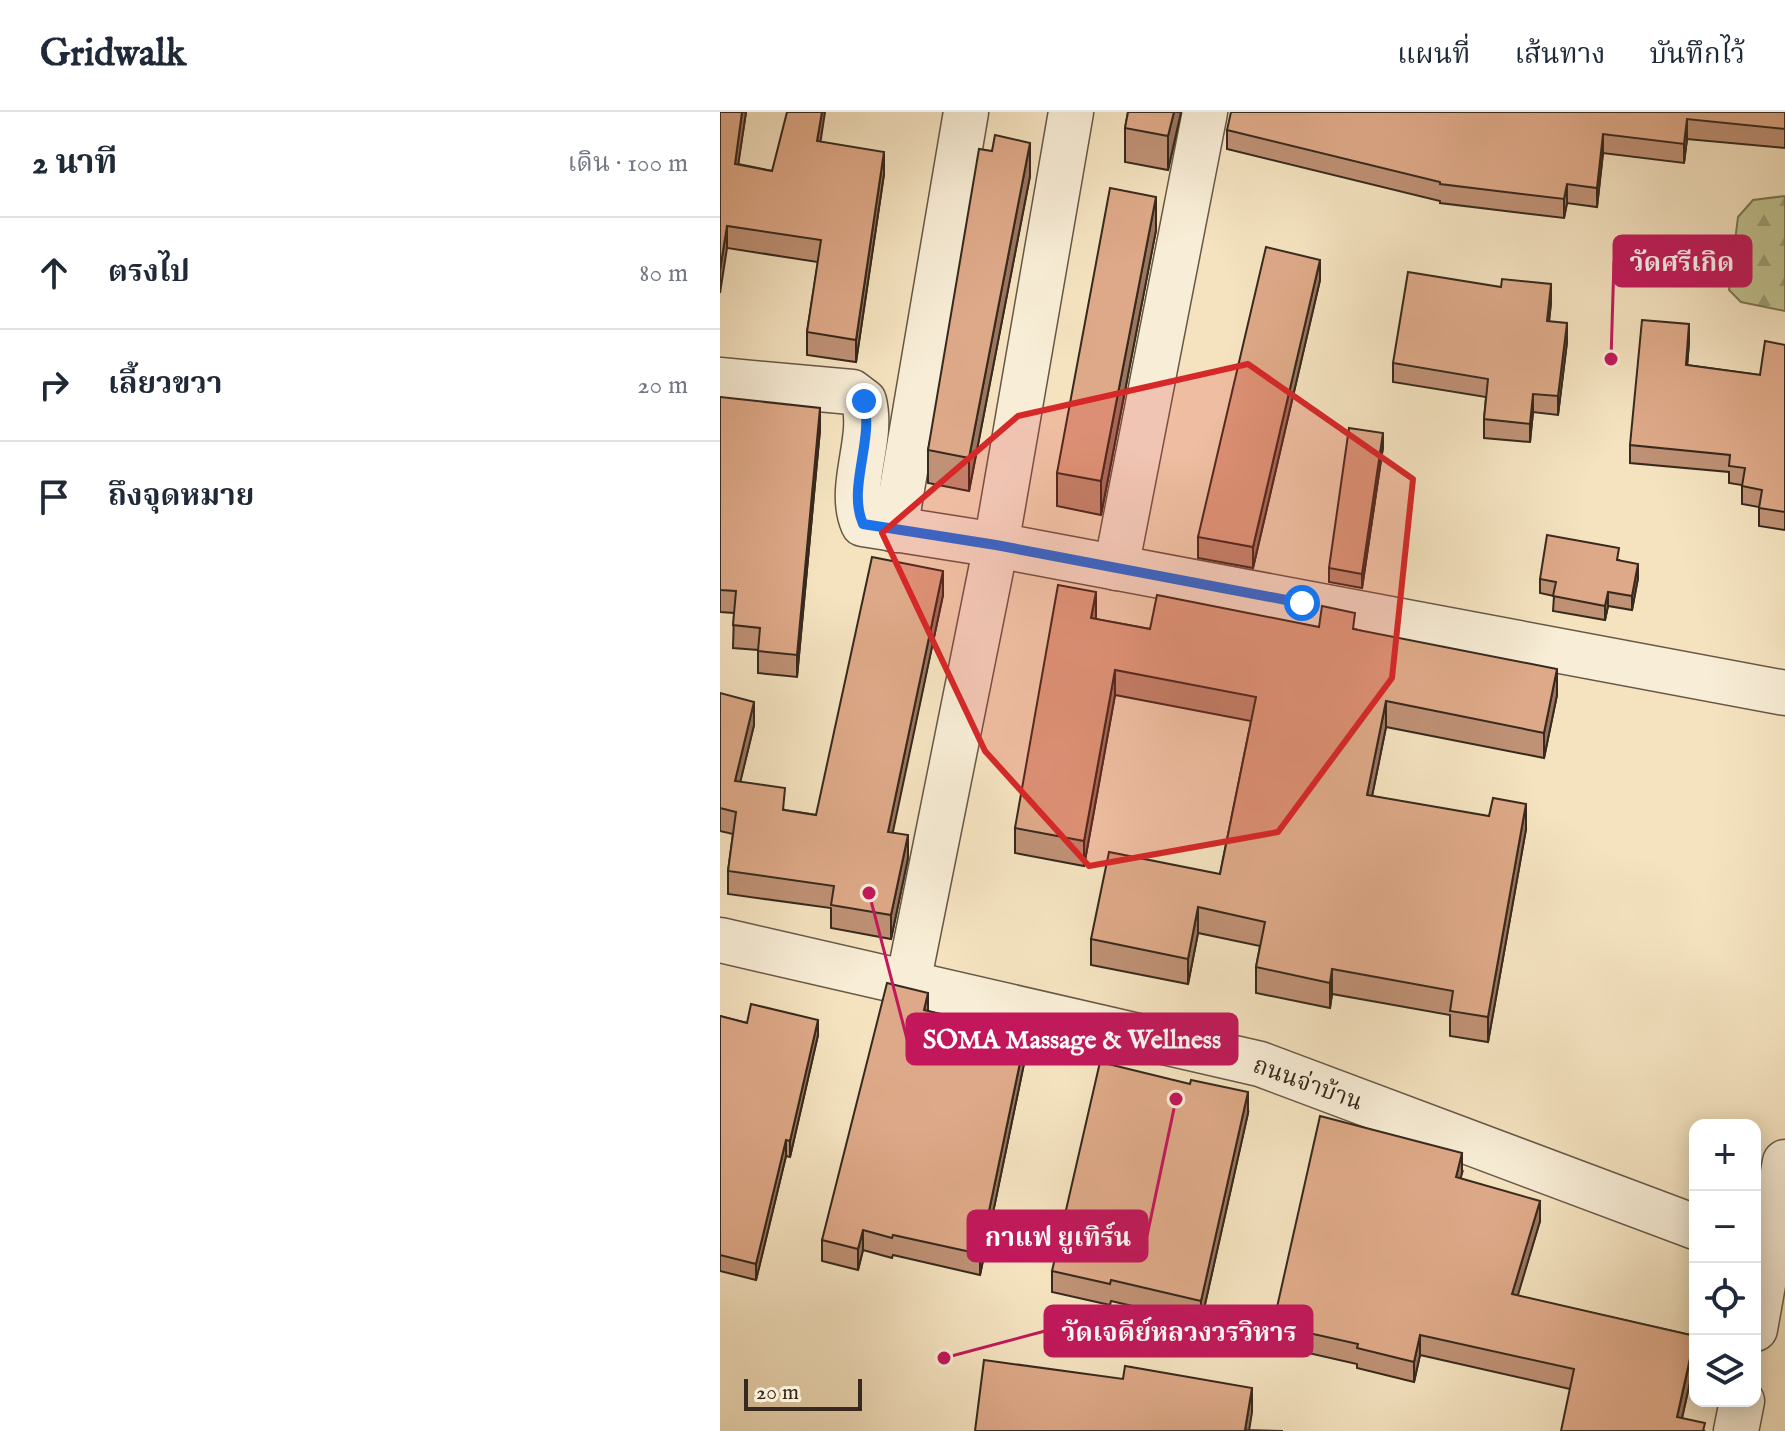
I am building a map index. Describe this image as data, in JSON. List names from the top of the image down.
{
  "streets": {
    "street": ["ถนนจ่าบ้าน"]
  },
  "places": [
    "วัดศรีเกิด",
    "SOMA Massage & Wellness",
    "กาแฟ ยูเทิร์น",
    "วัดเจดีย์หลวงวรวิหาร"
  ],
  "scale_bar": "20 m",
  "page": {
    "header": "Gridwalk",
    "nav": ["แผนที่", "เส้นทาง", "บันทึกไว้"],
    "heading": ["2 นาที", "เดิน · 100 m"],
    "list": [
      ["ตรงไป", "80 m"],
      ["เลี้ยวขวา", "20 m"],
      "ถึงจุดหมาย"
    ],
    "map_buttons": ["+", "−"],
    "scale": "20 m"
  }
}
